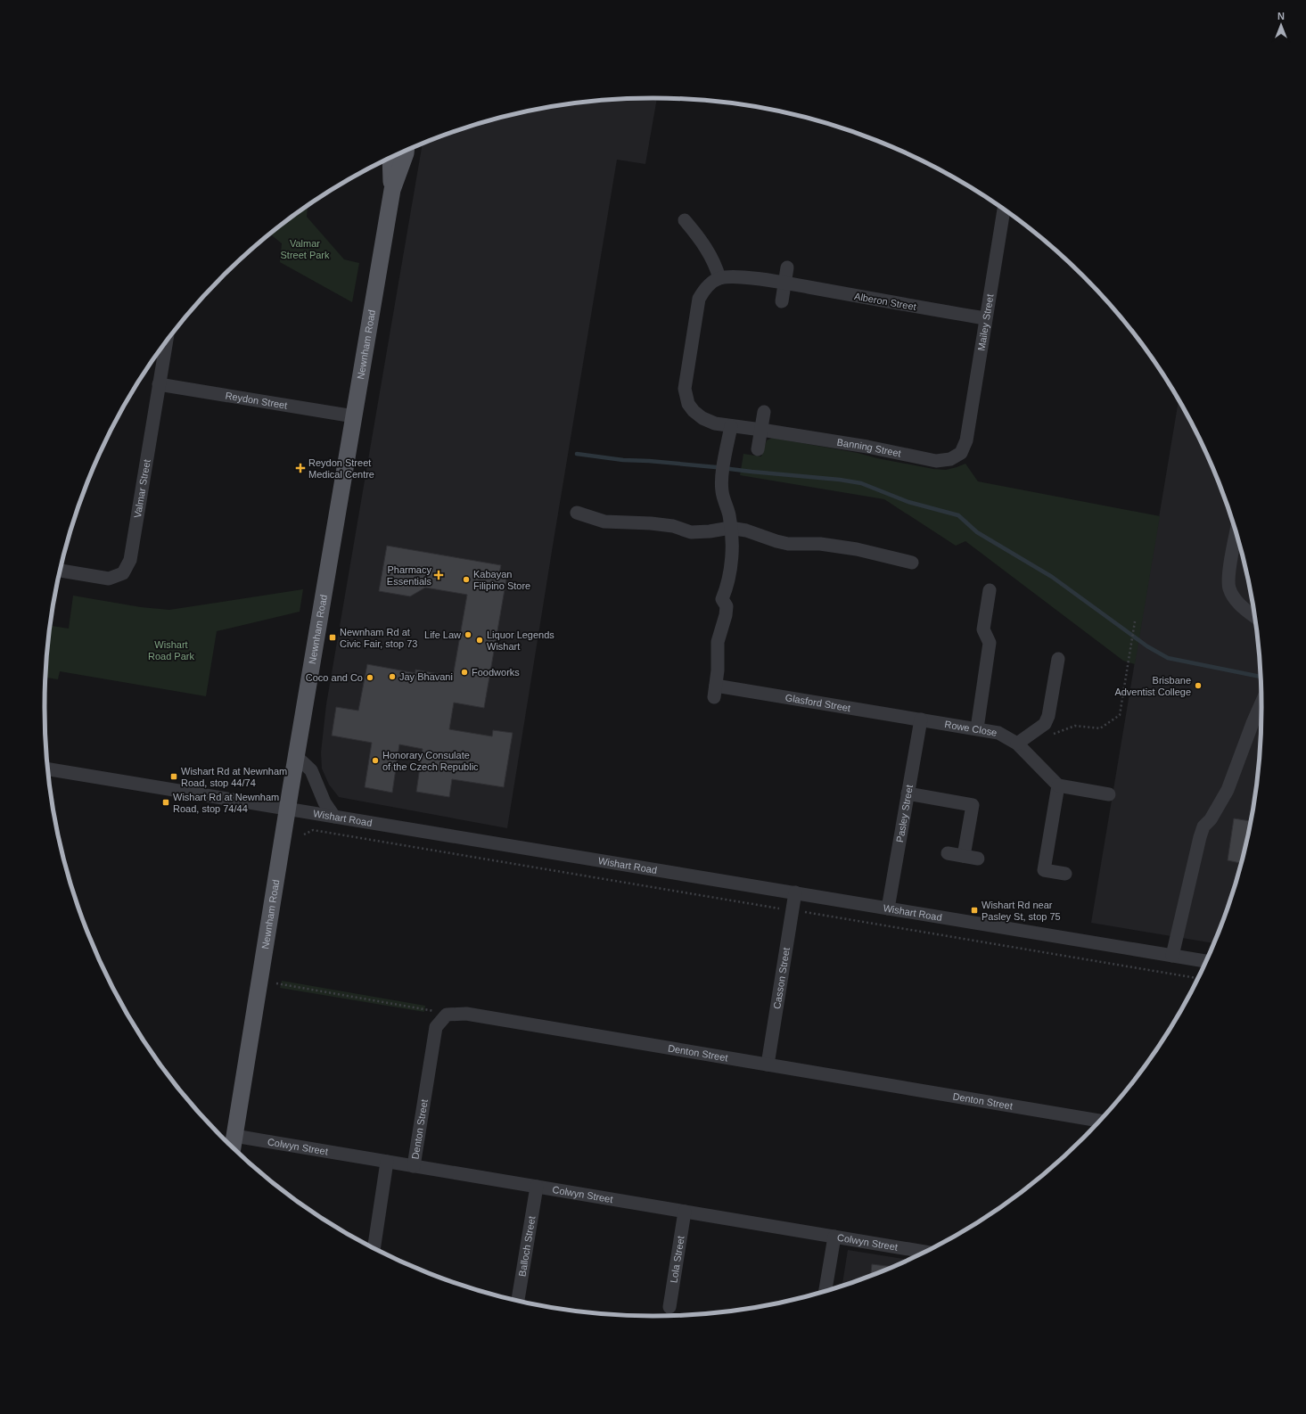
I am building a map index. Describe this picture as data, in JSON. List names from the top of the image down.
{
  "streets": {
    "main road": ["Newnham Road"],
    "street": [
      "Alberon Street",
      "Mailey Street",
      "Reydon Street",
      "Banning Street",
      "Valmar Street",
      "Glasford Street",
      "Rowe Close",
      "Pasley Street",
      "Wishart Road",
      "Casson Street",
      "Denton Street",
      "Colwyn Street",
      "Balloch Street",
      "Lola Street"
    ]
  },
  "crossings": [
    ["Alberon Street", "Mailey Street"],
    ["Alberon Street", "Banning Street"],
    ["Mailey Street", "Banning Street"],
    ["Newnham Road", "Reydon Street"],
    ["Newnham Road", "Wishart Road"],
    ["Newnham Road", "Colwyn Street"],
    ["Reydon Street", "Valmar Street"],
    ["Glasford Street", "Rowe Close"],
    ["Glasford Street", "Pasley Street"],
    ["Rowe Close", "Pasley Street"],
    ["Pasley Street", "Wishart Road"],
    ["Wishart Road", "Casson Street"],
    ["Casson Street", "Denton Street"],
    ["Denton Street", "Colwyn Street"],
    ["Colwyn Street", "Balloch Street"],
    ["Colwyn Street", "Lola Street"]
  ],
  "parks": ["Valmar Street Park", "Wishart Road Park"],
  "places": {
    "health": ["Reydon Street Medical Centre", "Pharmacy Essentials"],
    "other": [
      "Kabayan Filipino Store",
      "Life Law",
      "Liquor Legends Wishart",
      "Foodworks",
      "Jay Bhavani",
      "Coco and Co",
      "Brisbane Adventist College",
      "Honorary Consulate of the Czech Republic"
    ],
    "transit": [
      "Newnham Rd at Civic Fair, stop 73",
      "Wishart Rd at Newnham Road, stop 44/74",
      "Wishart Rd at Newnham Road, stop 74/44",
      "Wishart Rd near Pasley St, stop 75"
    ]
  },
  "north": "top"
}
